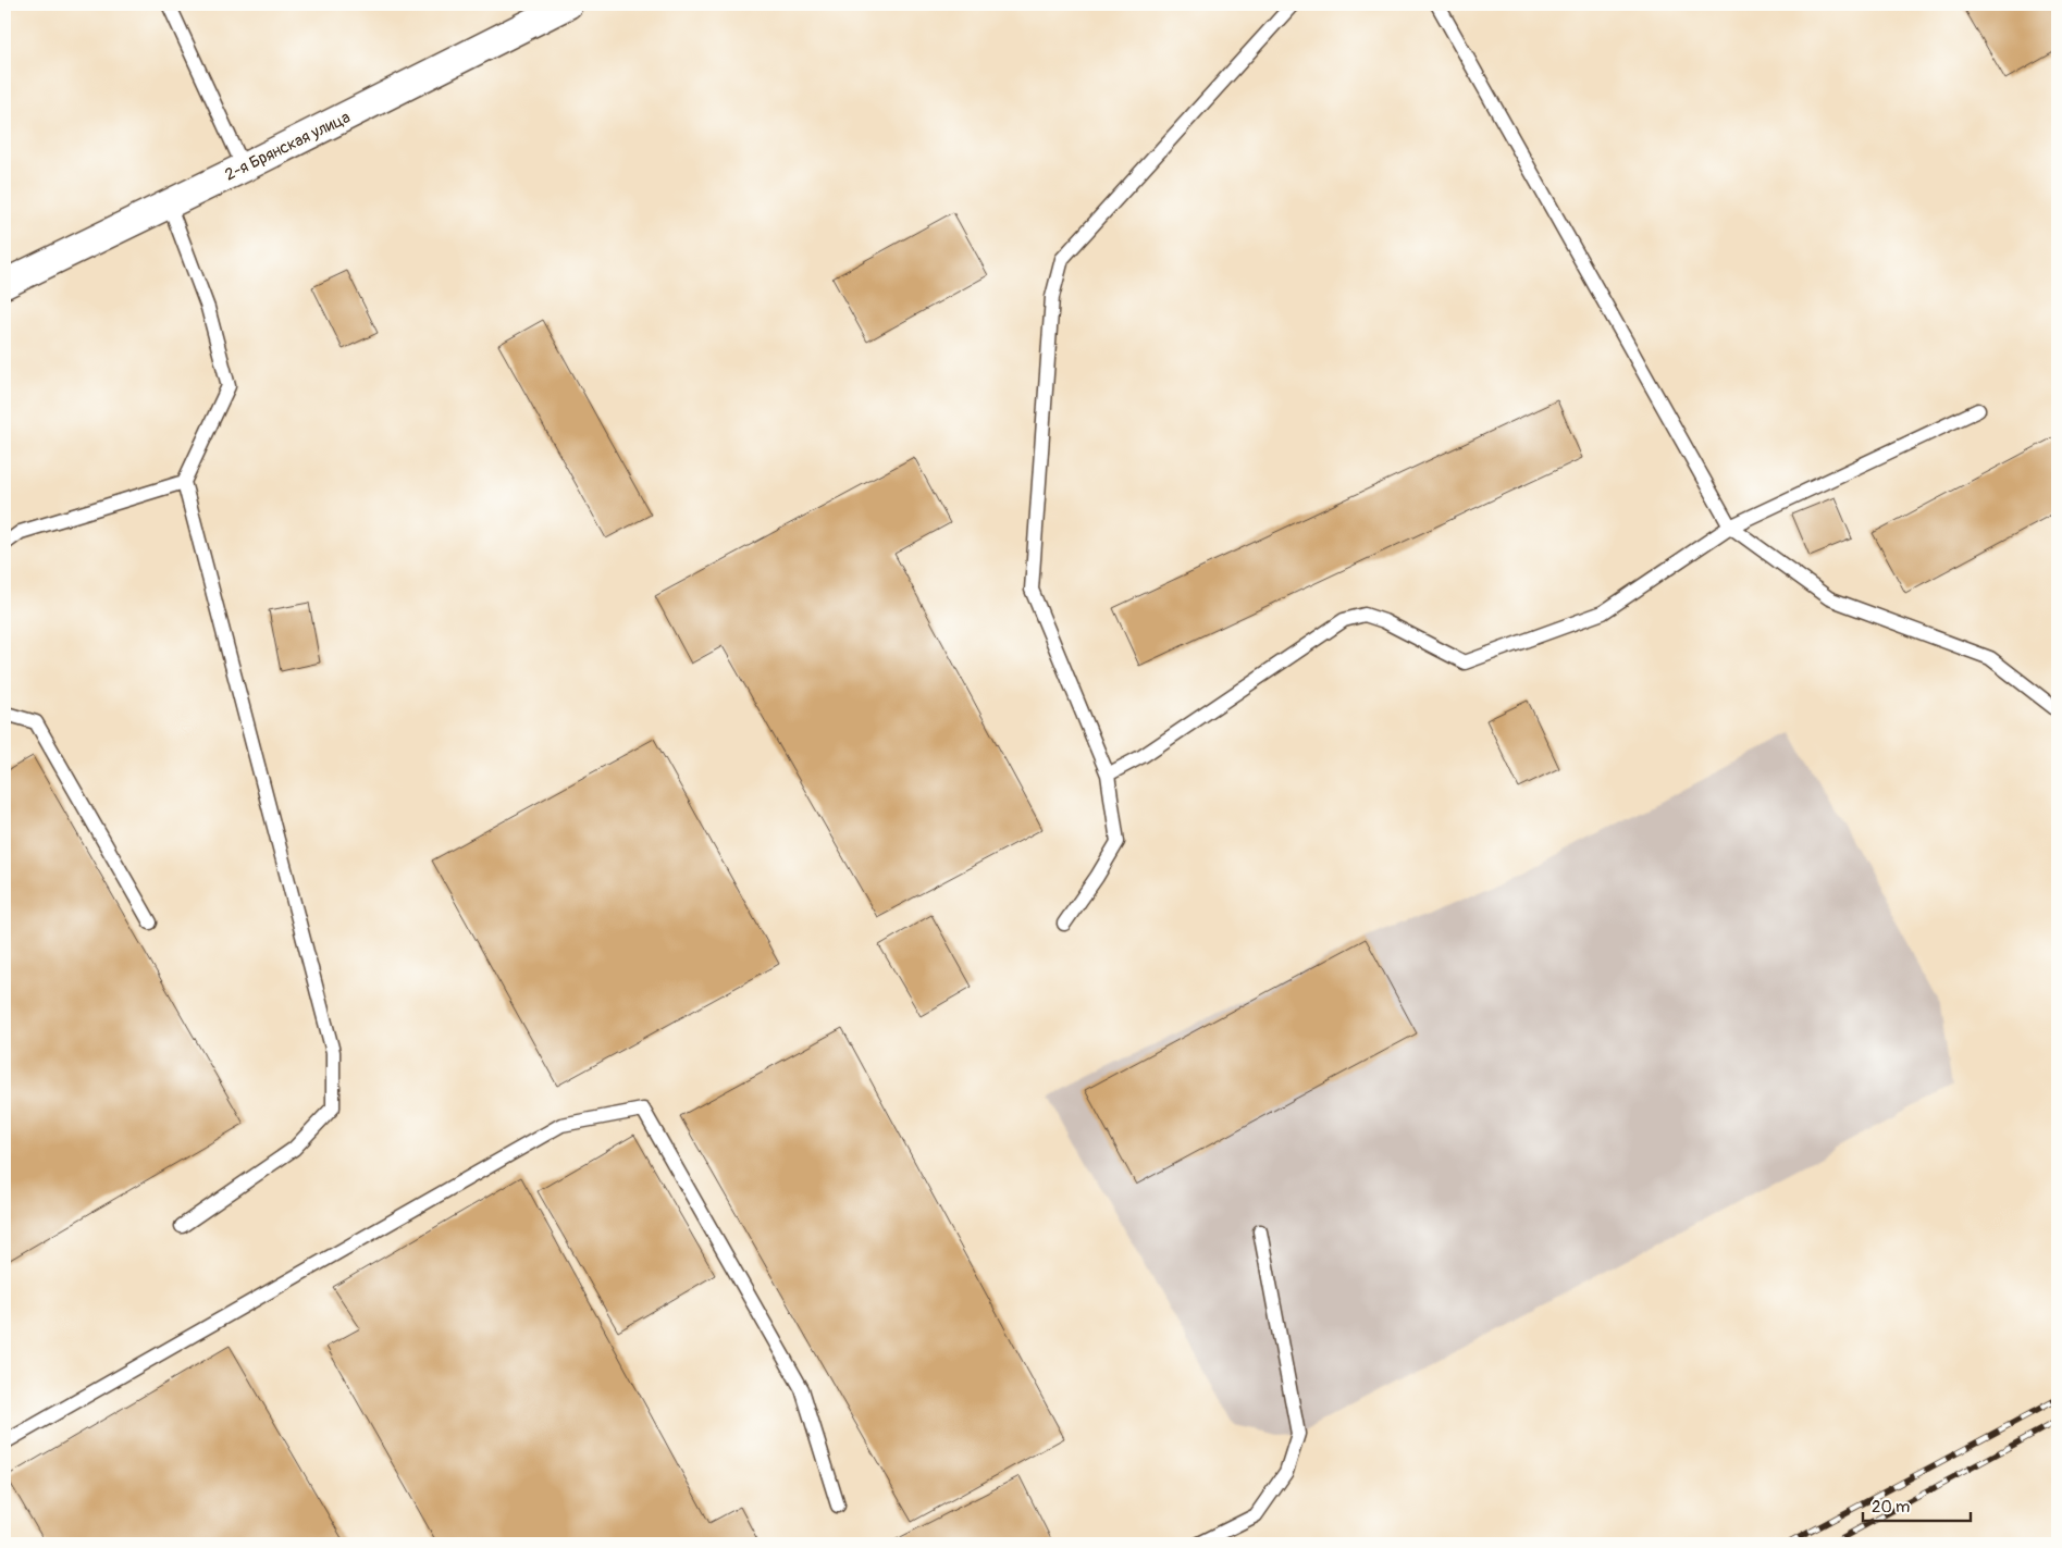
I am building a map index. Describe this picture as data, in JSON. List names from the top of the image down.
{
  "streets": {
    "street": ["2-я Брянская улица"]
  },
  "scale_bar": "20 m"
}
